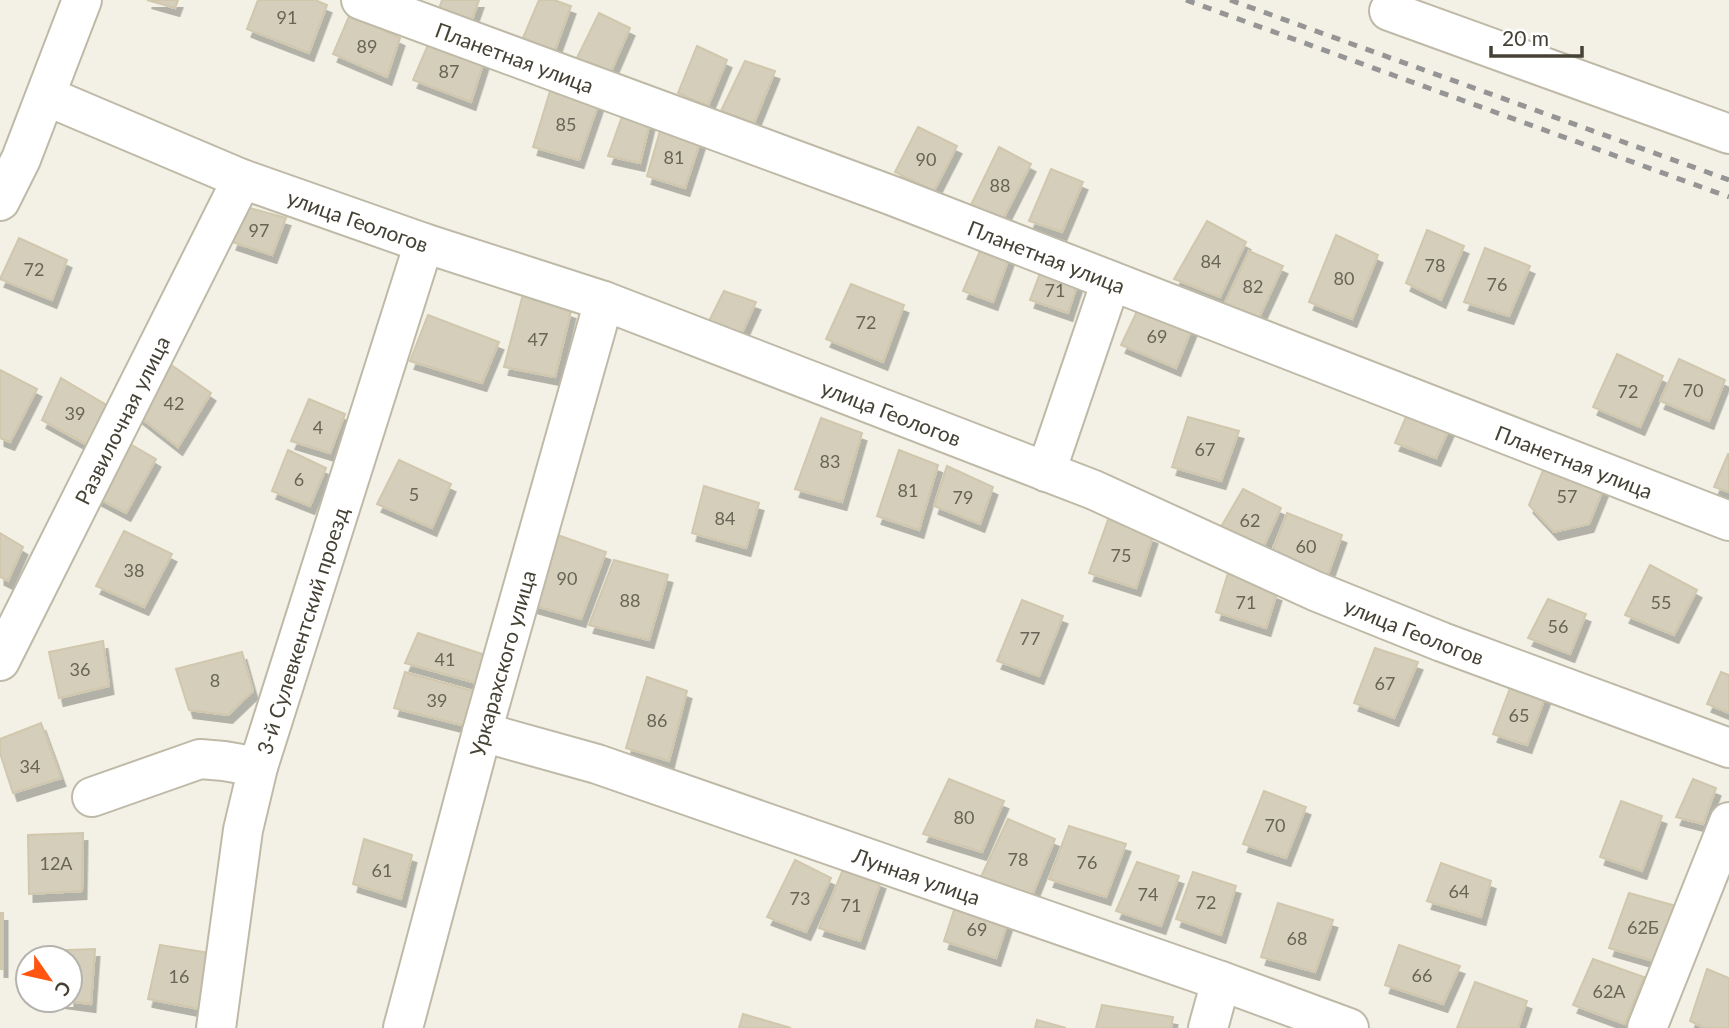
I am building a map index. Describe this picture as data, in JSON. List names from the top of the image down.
{
  "streets": {
    "street": [
      "Планетная улица",
      "улица Геологов",
      "Развилочная улица",
      "3-й Сулевкентский проезд",
      "Уркарахского улица",
      "Лунная улица"
    ]
  },
  "crossings": [
    ["улица Геологов", "Развилочная улица"],
    ["улица Геологов", "3-й Сулевкентский проезд"],
    ["улица Геологов", "Уркарахского улица"],
    ["Уркарахского улица", "Лунная улица"]
  ],
  "house_numbers": [
    "91",
    "89",
    "87",
    "85",
    "81",
    "90",
    "88",
    "97",
    "84",
    "78",
    "72",
    "80",
    "76",
    "82",
    "71",
    "72",
    "69",
    "47",
    "70",
    "72",
    "42",
    "39",
    "4",
    "67",
    "83",
    "6",
    "81",
    "5",
    "57",
    "79",
    "84",
    "62",
    "60",
    "75",
    "38",
    "90",
    "88",
    "71",
    "55",
    "56",
    "77",
    "41",
    "36",
    "8",
    "67",
    "39",
    "65",
    "86",
    "34",
    "80",
    "70",
    "78",
    "76",
    "12А",
    "61",
    "64",
    "74",
    "73",
    "72",
    "71",
    "62Б",
    "69",
    "68",
    "66",
    "16",
    "62А"
  ],
  "scale_bar": "20 m",
  "north": "bottom right"
}
